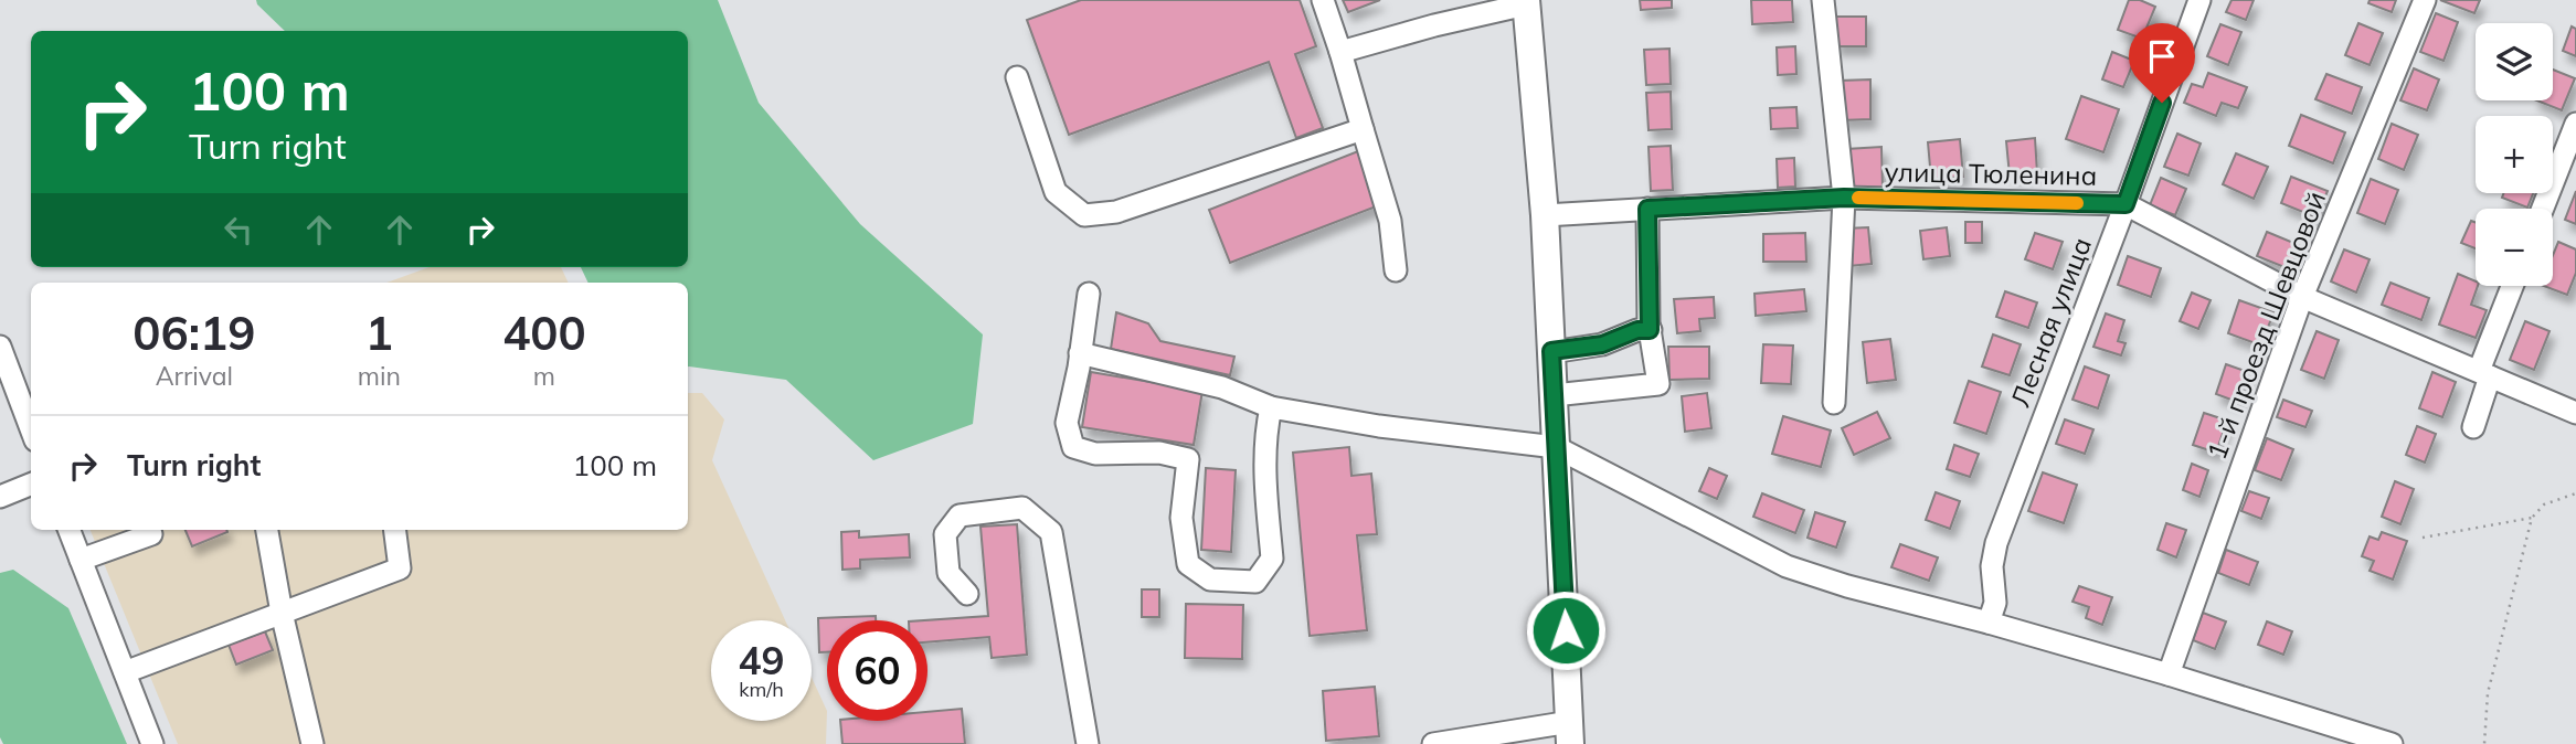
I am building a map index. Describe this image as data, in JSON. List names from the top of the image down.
{
  "streets": {
    "street": ["улица Тюленина", "Лесная улица", "1-й проезд Шевцовой"]
  },
  "crossings": [
    ["улица Тюленина", "Лесная улица"],
    ["улица Тюленина", "1-й проезд Шевцовой"]
  ],
  "page": {
    "map_buttons": ["+", "−"],
    "turn": ["100 m", "Turn right"],
    "eta": [
      "06:19",
      "Arrival",
      "1",
      "min",
      "400",
      "m"
    ],
    "list": [
      {
        "name": "Turn right",
        "value": "100 m"
      }
    ],
    "speed": "49 km/h",
    "limit": "60"
  }
}
